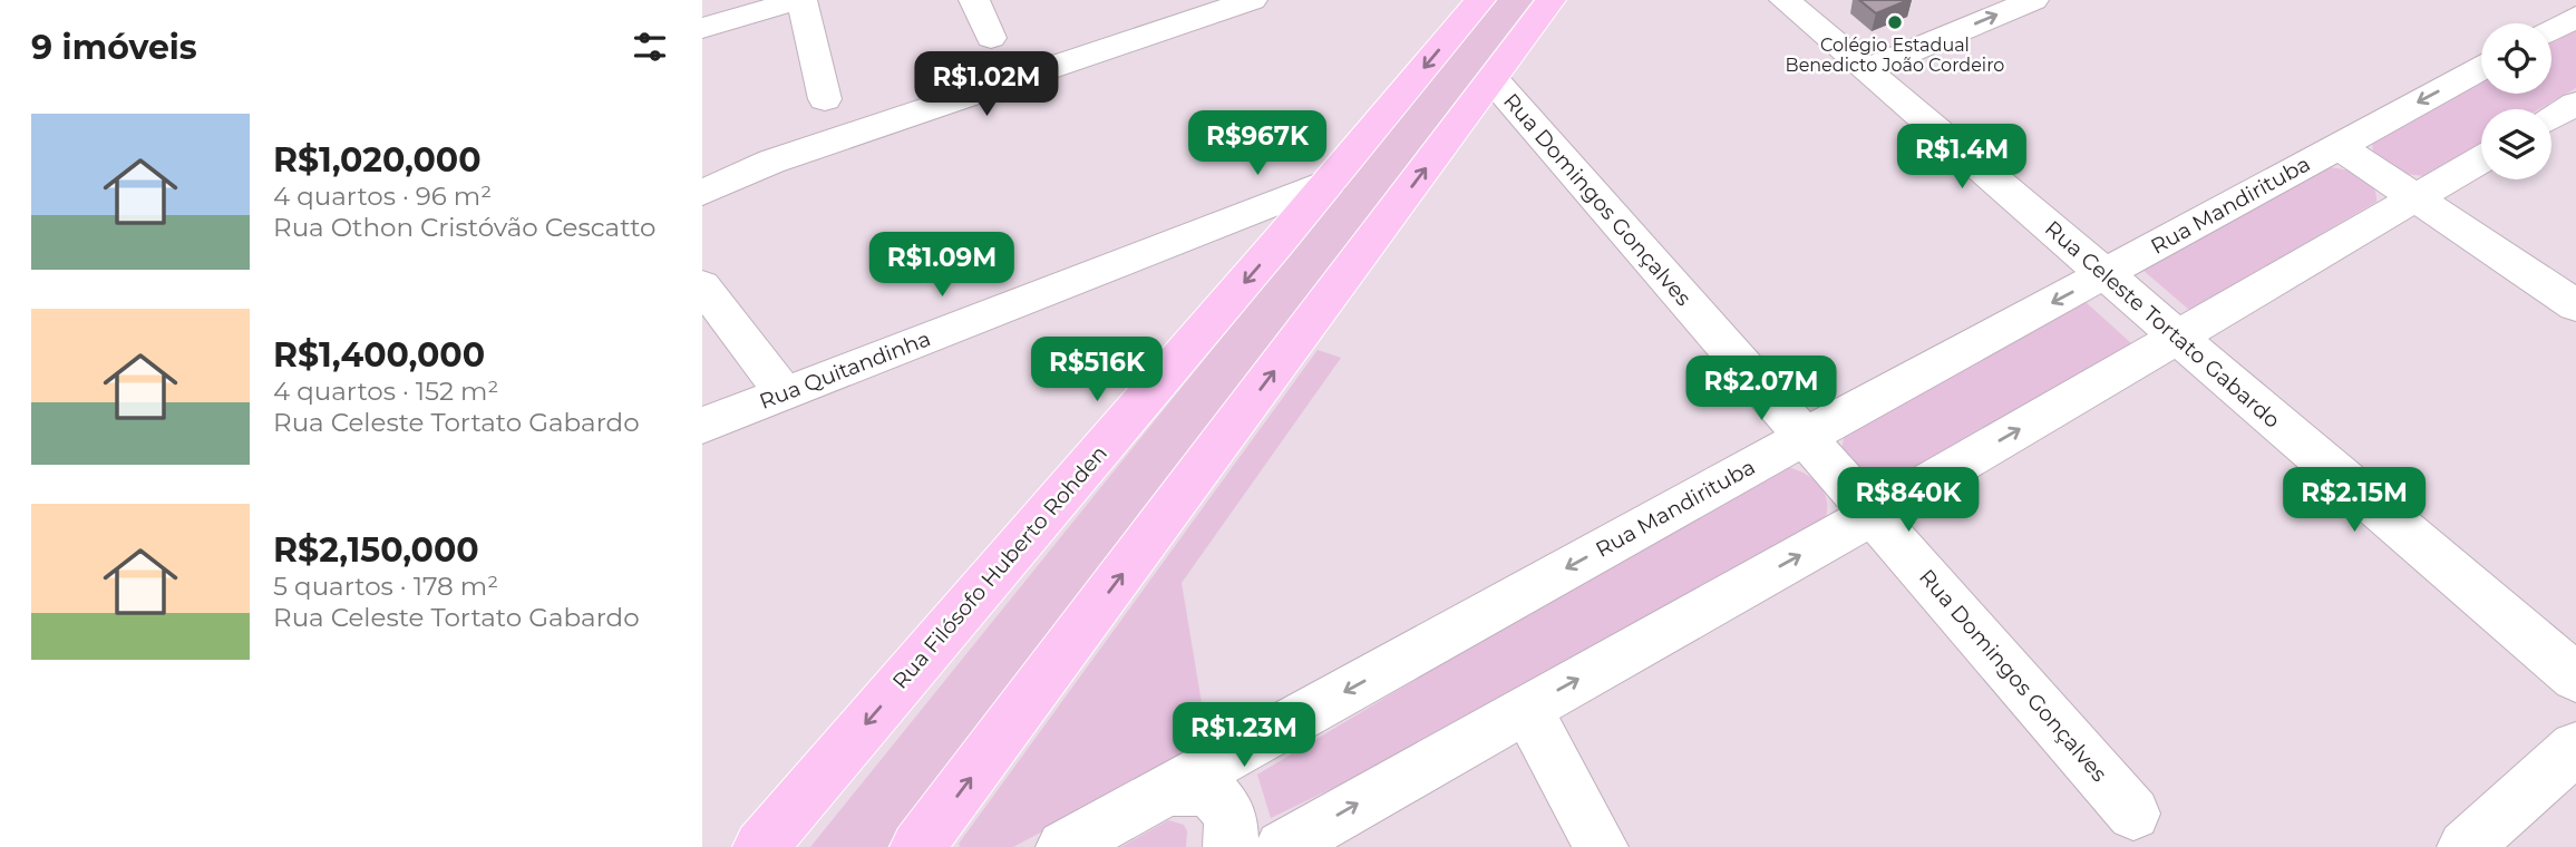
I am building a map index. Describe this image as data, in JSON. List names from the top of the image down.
{
  "streets": {
    "main road": ["Rua Filósofo Huberto Rohden"],
    "street": [
      "Rua Domingos Gonçalves",
      "Rua Mandirituba",
      "Rua Celeste Tortato Gabardo",
      "Rua Quitandinha"
    ]
  },
  "crossings": [
    ["Rua Domingos Gonçalves", "Rua Mandirituba"],
    ["Rua Mandirituba", "Rua Celeste Tortato Gabardo"],
    ["Rua Quitandinha", "Rua Filósofo Huberto Rohden"]
  ],
  "places": ["Colégio Estadual Benedicto João Cordeiro"],
  "page": {
    "heading": "9 imóveis",
    "price": [
      "R$1.02M",
      "R$967K",
      "R$1.4M",
      "R$1.09M",
      "R$516K",
      "R$2.07M",
      "R$840K",
      "R$2.15M",
      "R$1.23M"
    ],
    "list": [
      {
        "name": "R$1,020,000",
        "note": "4 quartos · 96 m² · Rua Othon Cristóvão Cescatto"
      },
      {
        "name": "R$1,400,000",
        "note": "4 quartos · 152 m² · Rua Celeste Tortato Gabardo"
      },
      {
        "name": "R$2,150,000",
        "note": "5 quartos · 178 m² · Rua Celeste Tortato Gabardo"
      }
    ]
  }
}
